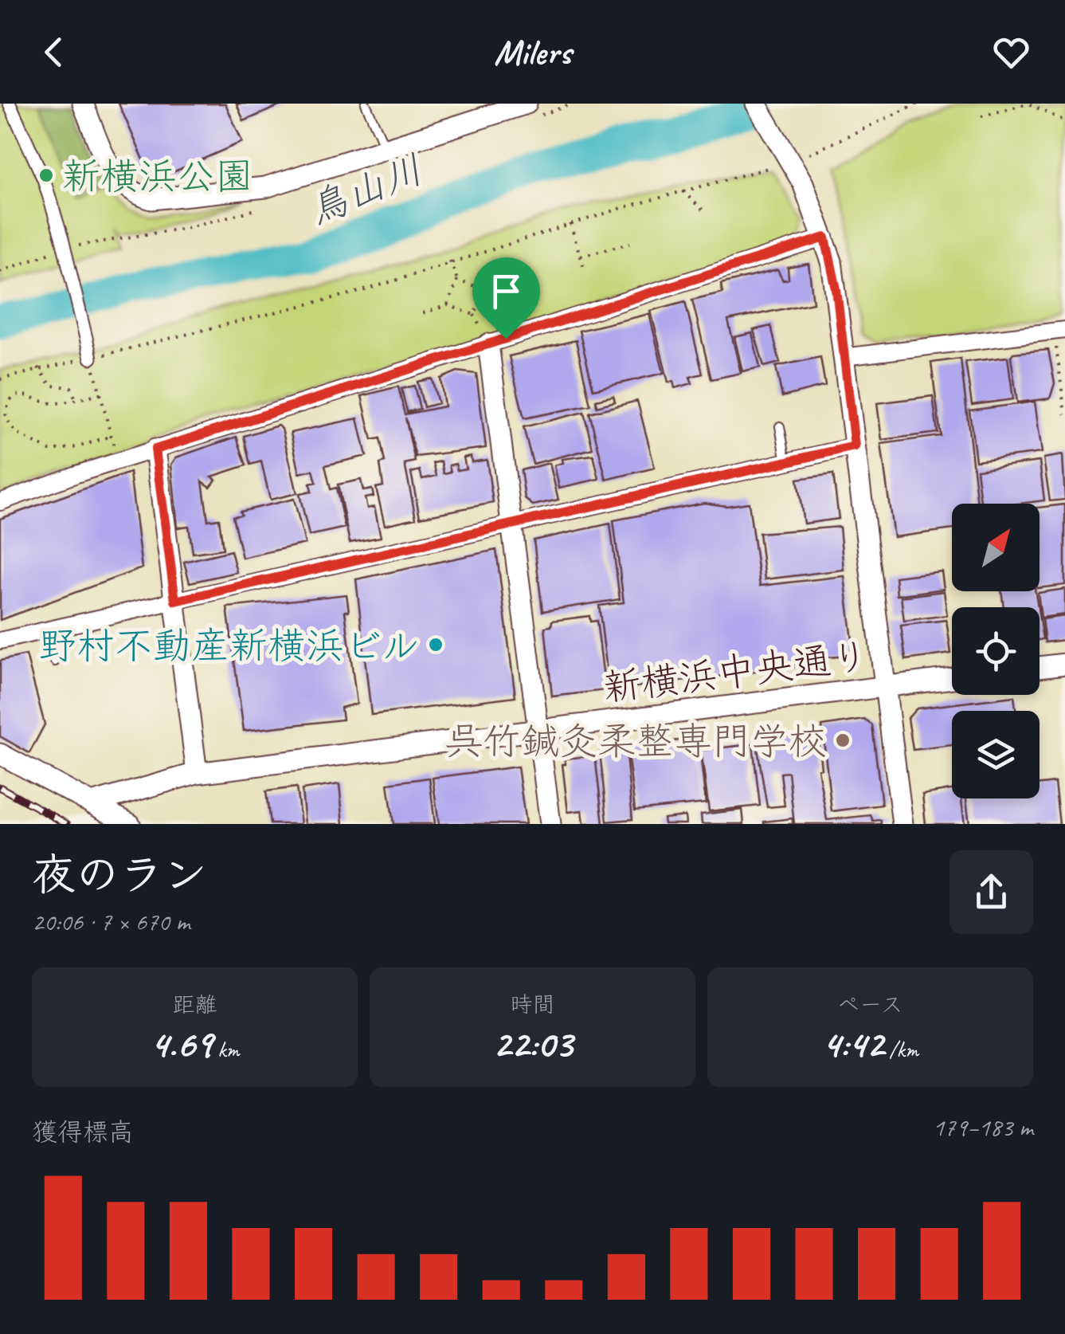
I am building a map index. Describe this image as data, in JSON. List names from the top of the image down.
{
  "streets": {
    "street": ["新横浜中央通り"]
  },
  "water": ["鳥山川"],
  "places": ["新横浜公園", "野村不動産新横浜ビル", "呉竹鍼灸柔整専門学校"],
  "north": "top right",
  "page": {
    "header": "Milers",
    "heading": ["夜のラン", "20:06 · 7 × 670 m"],
    "stats": [
      ["距離", "4.69 km"],
      ["時間", "22:03"],
      ["ペース", "4:42 /km"]
    ],
    "chart": ["獲得標高", "179–183 m"]
  }
}
